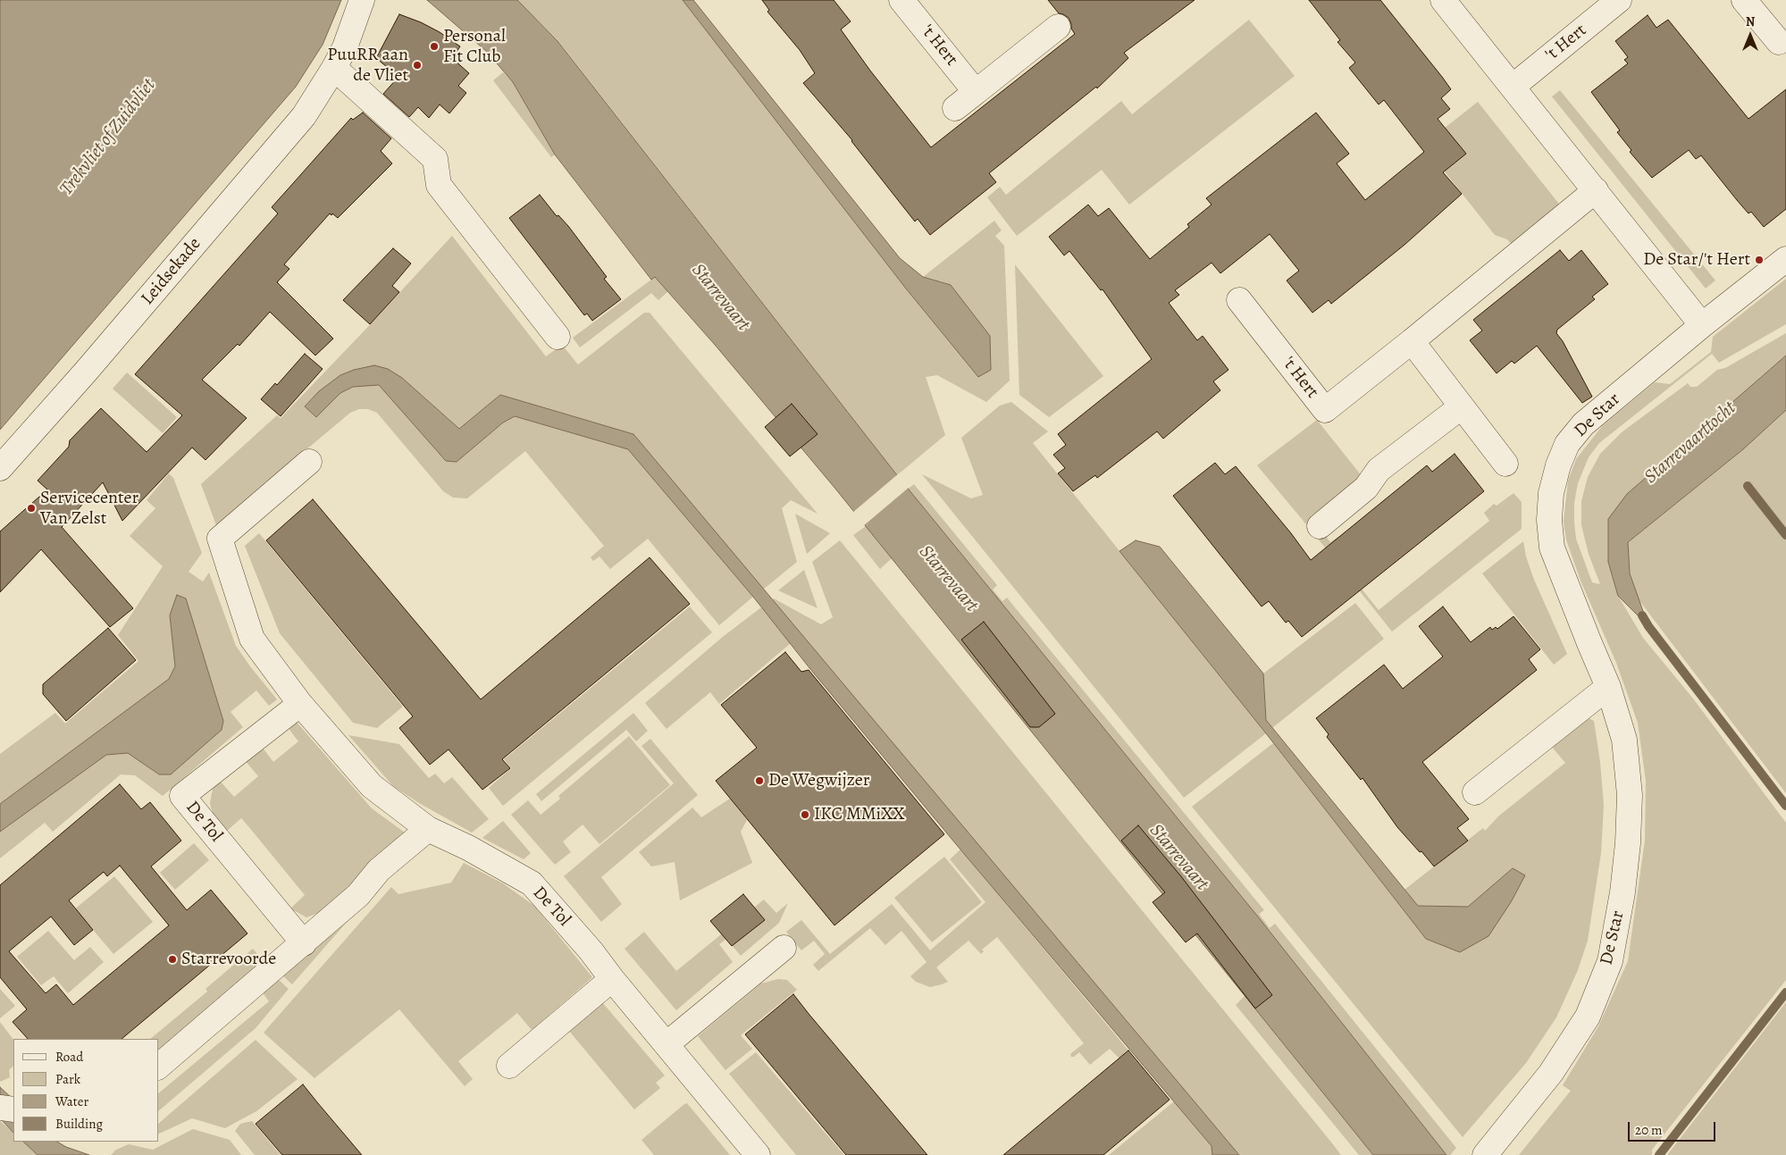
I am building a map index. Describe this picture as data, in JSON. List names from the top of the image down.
{
  "streets": {
    "street": [
      "'t Hert",
      "Leidsekade",
      "De Star",
      "De Tol"
    ]
  },
  "water": ["Trekvliet of Zuidvliet", "Starrevaart", "Starrevaarttocht"],
  "places": [
    "Personal Fit Club",
    "PuuRR aan de Vliet",
    "De Star/'t Hert",
    "Servicecenter Van Zelst",
    "De Wegwijzer",
    "IKC MMiXX",
    "Starrevoorde"
  ],
  "legend": [
    "Road",
    "Park",
    "Water",
    "Building"
  ],
  "scale_bar": "20 m",
  "north": "top"
}
